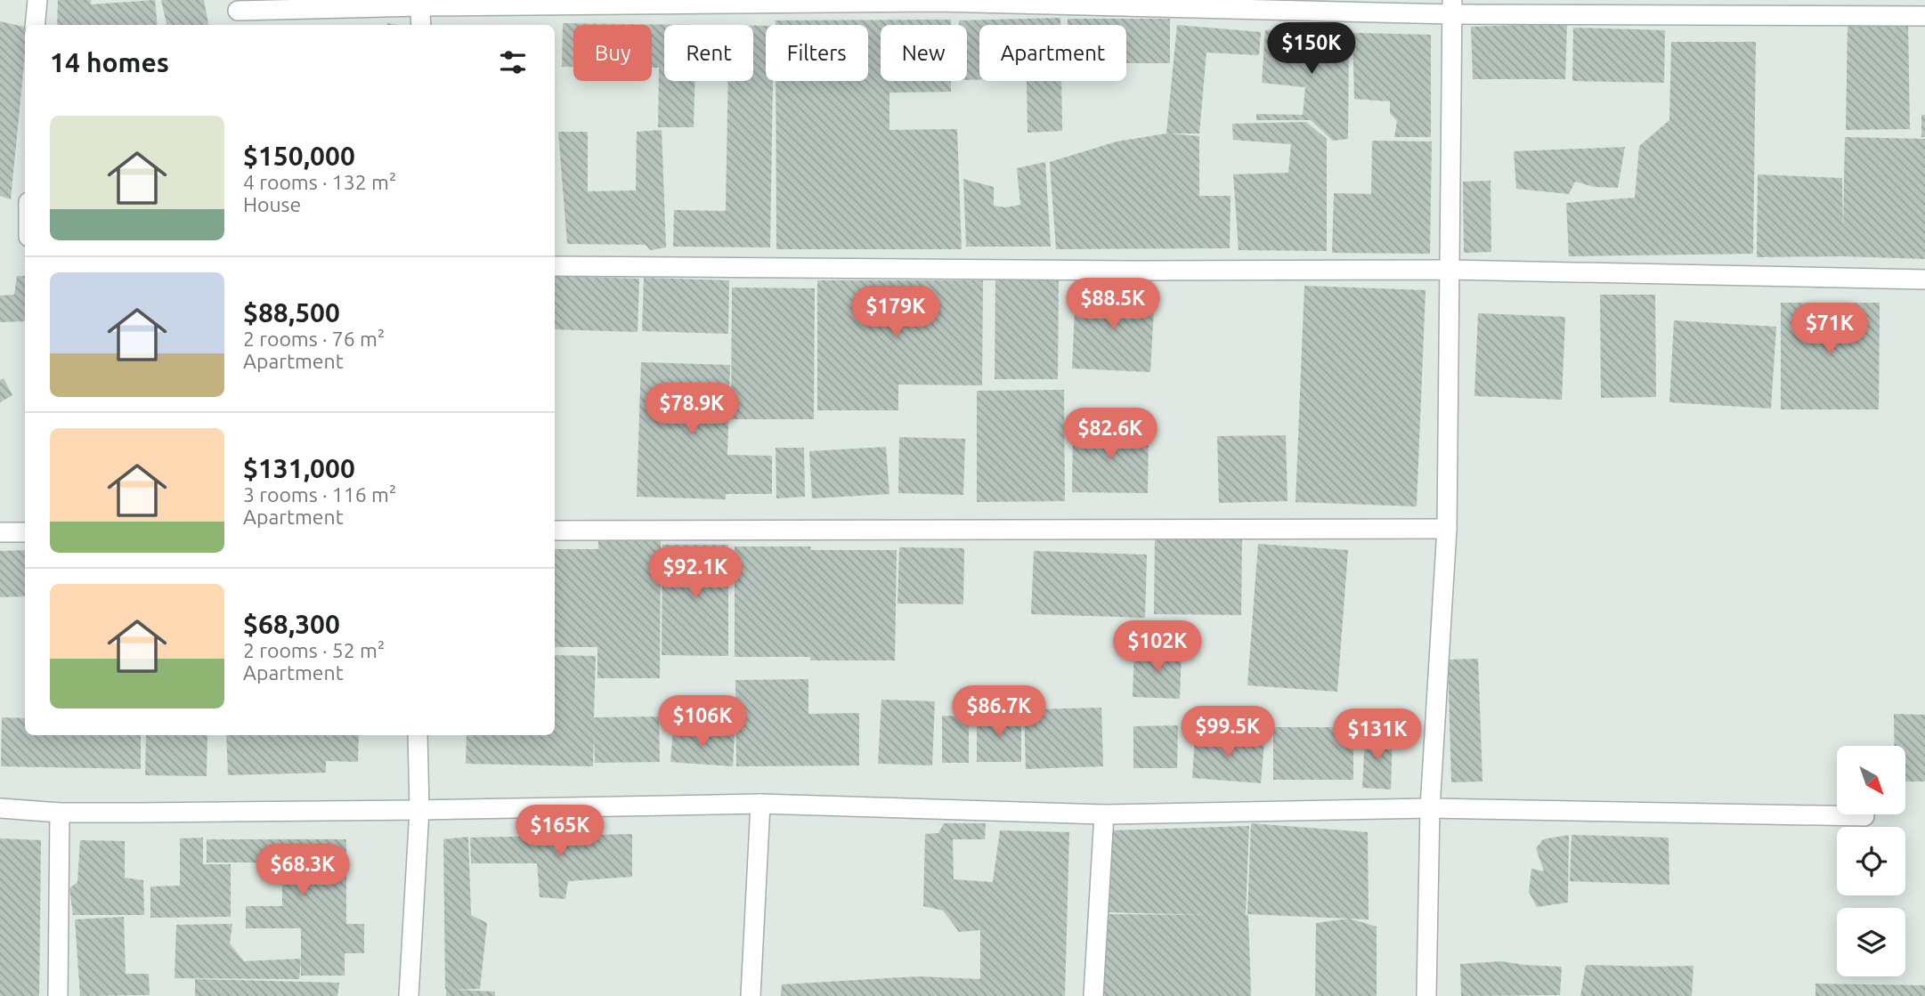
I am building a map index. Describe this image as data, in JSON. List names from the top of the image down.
{
  "north": "bottom right",
  "page": {
    "price": [
      "$150K",
      "$88.5K",
      "$179K",
      "$71K",
      "$78.9K",
      "$82.6K",
      "$92.1K",
      "$102K",
      "$86.7K",
      "$106K",
      "$99.5K",
      "$131K",
      "$165K",
      "$68.3K"
    ],
    "chip": [
      "Buy",
      "Rent",
      "Filters",
      "New",
      "Apartment"
    ],
    "heading": "14 homes",
    "list": [
      {
        "name": "$150,000",
        "note": "4 rooms · 132 m² · House"
      },
      {
        "name": "$88,500",
        "note": "2 rooms · 76 m² · Apartment"
      },
      {
        "name": "$131,000",
        "note": "3 rooms · 116 m² · Apartment"
      },
      {
        "name": "$68,300",
        "note": "2 rooms · 52 m² · Apartment"
      }
    ]
  }
}
